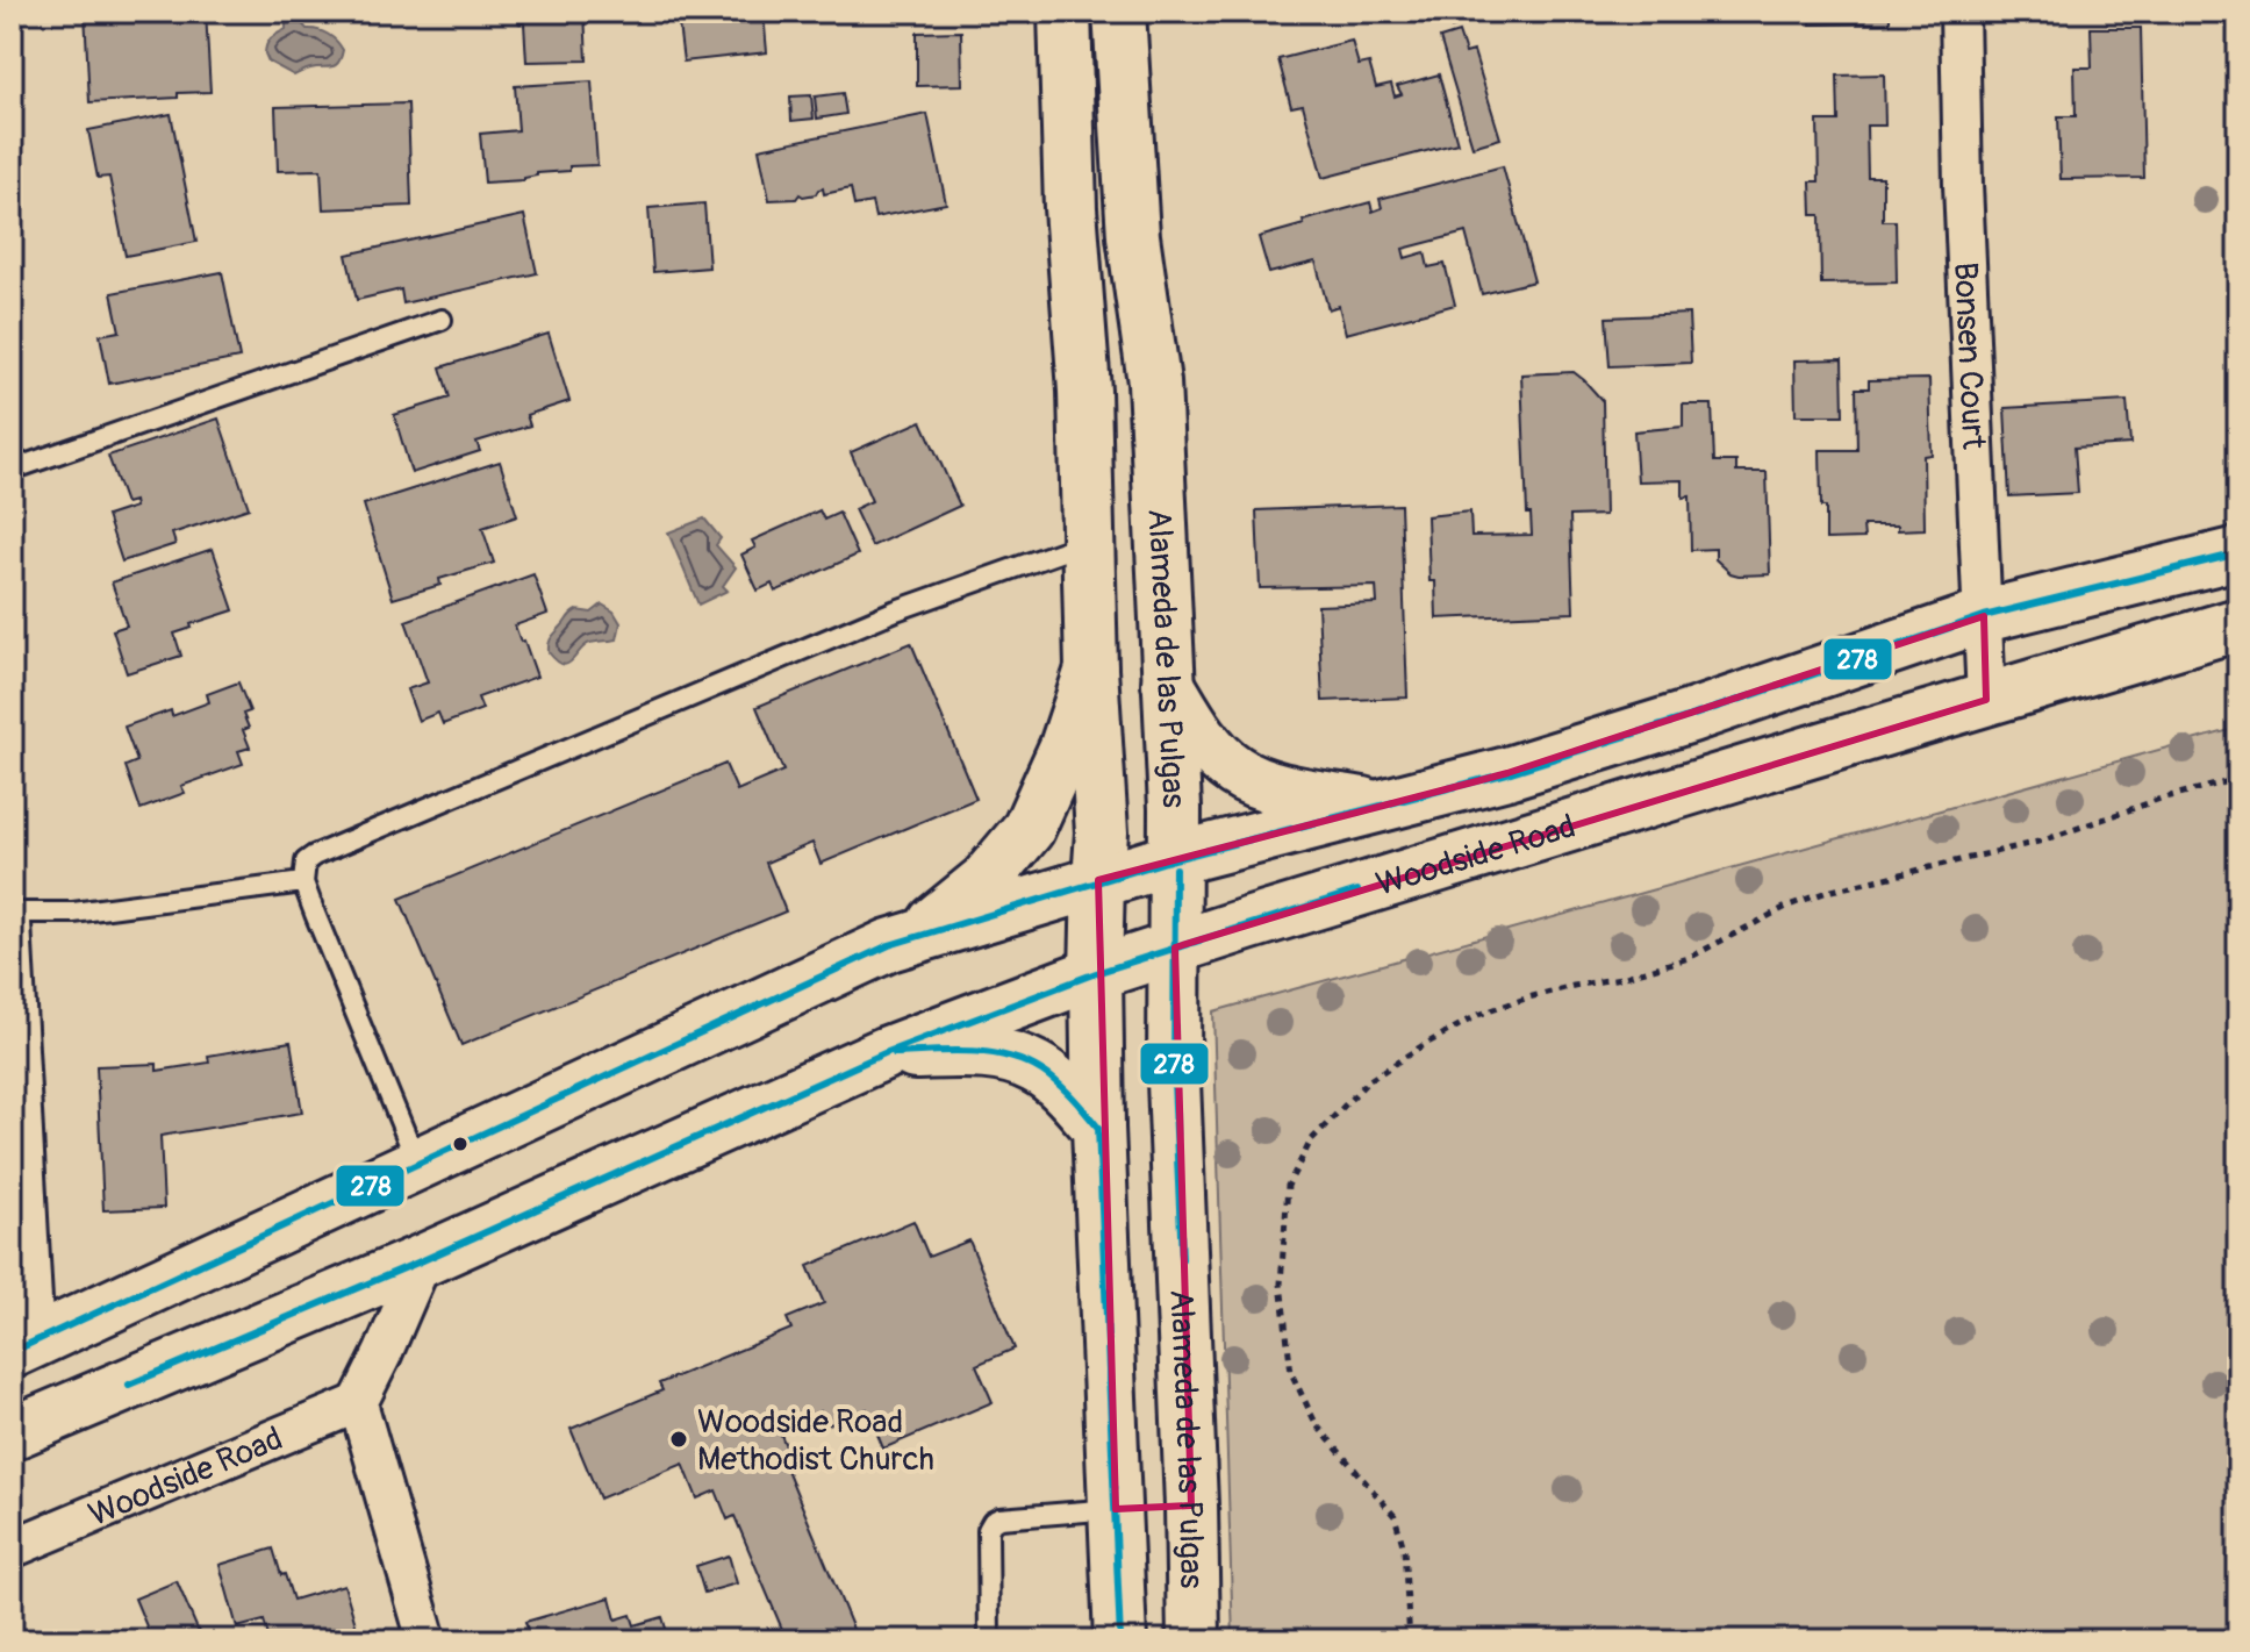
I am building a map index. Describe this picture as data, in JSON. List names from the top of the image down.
{
  "streets": {
    "main road": ["Alameda de las Pulgas", "Woodside Road"],
    "street": ["Bonsen Court"]
  },
  "crossings": [
    ["Bonsen Court", "Woodside Road"],
    ["Alameda de las Pulgas", "Woodside Road"]
  ],
  "places": ["Woodside Road Methodist Church"],
  "lines": ["transit line 278"]
}
